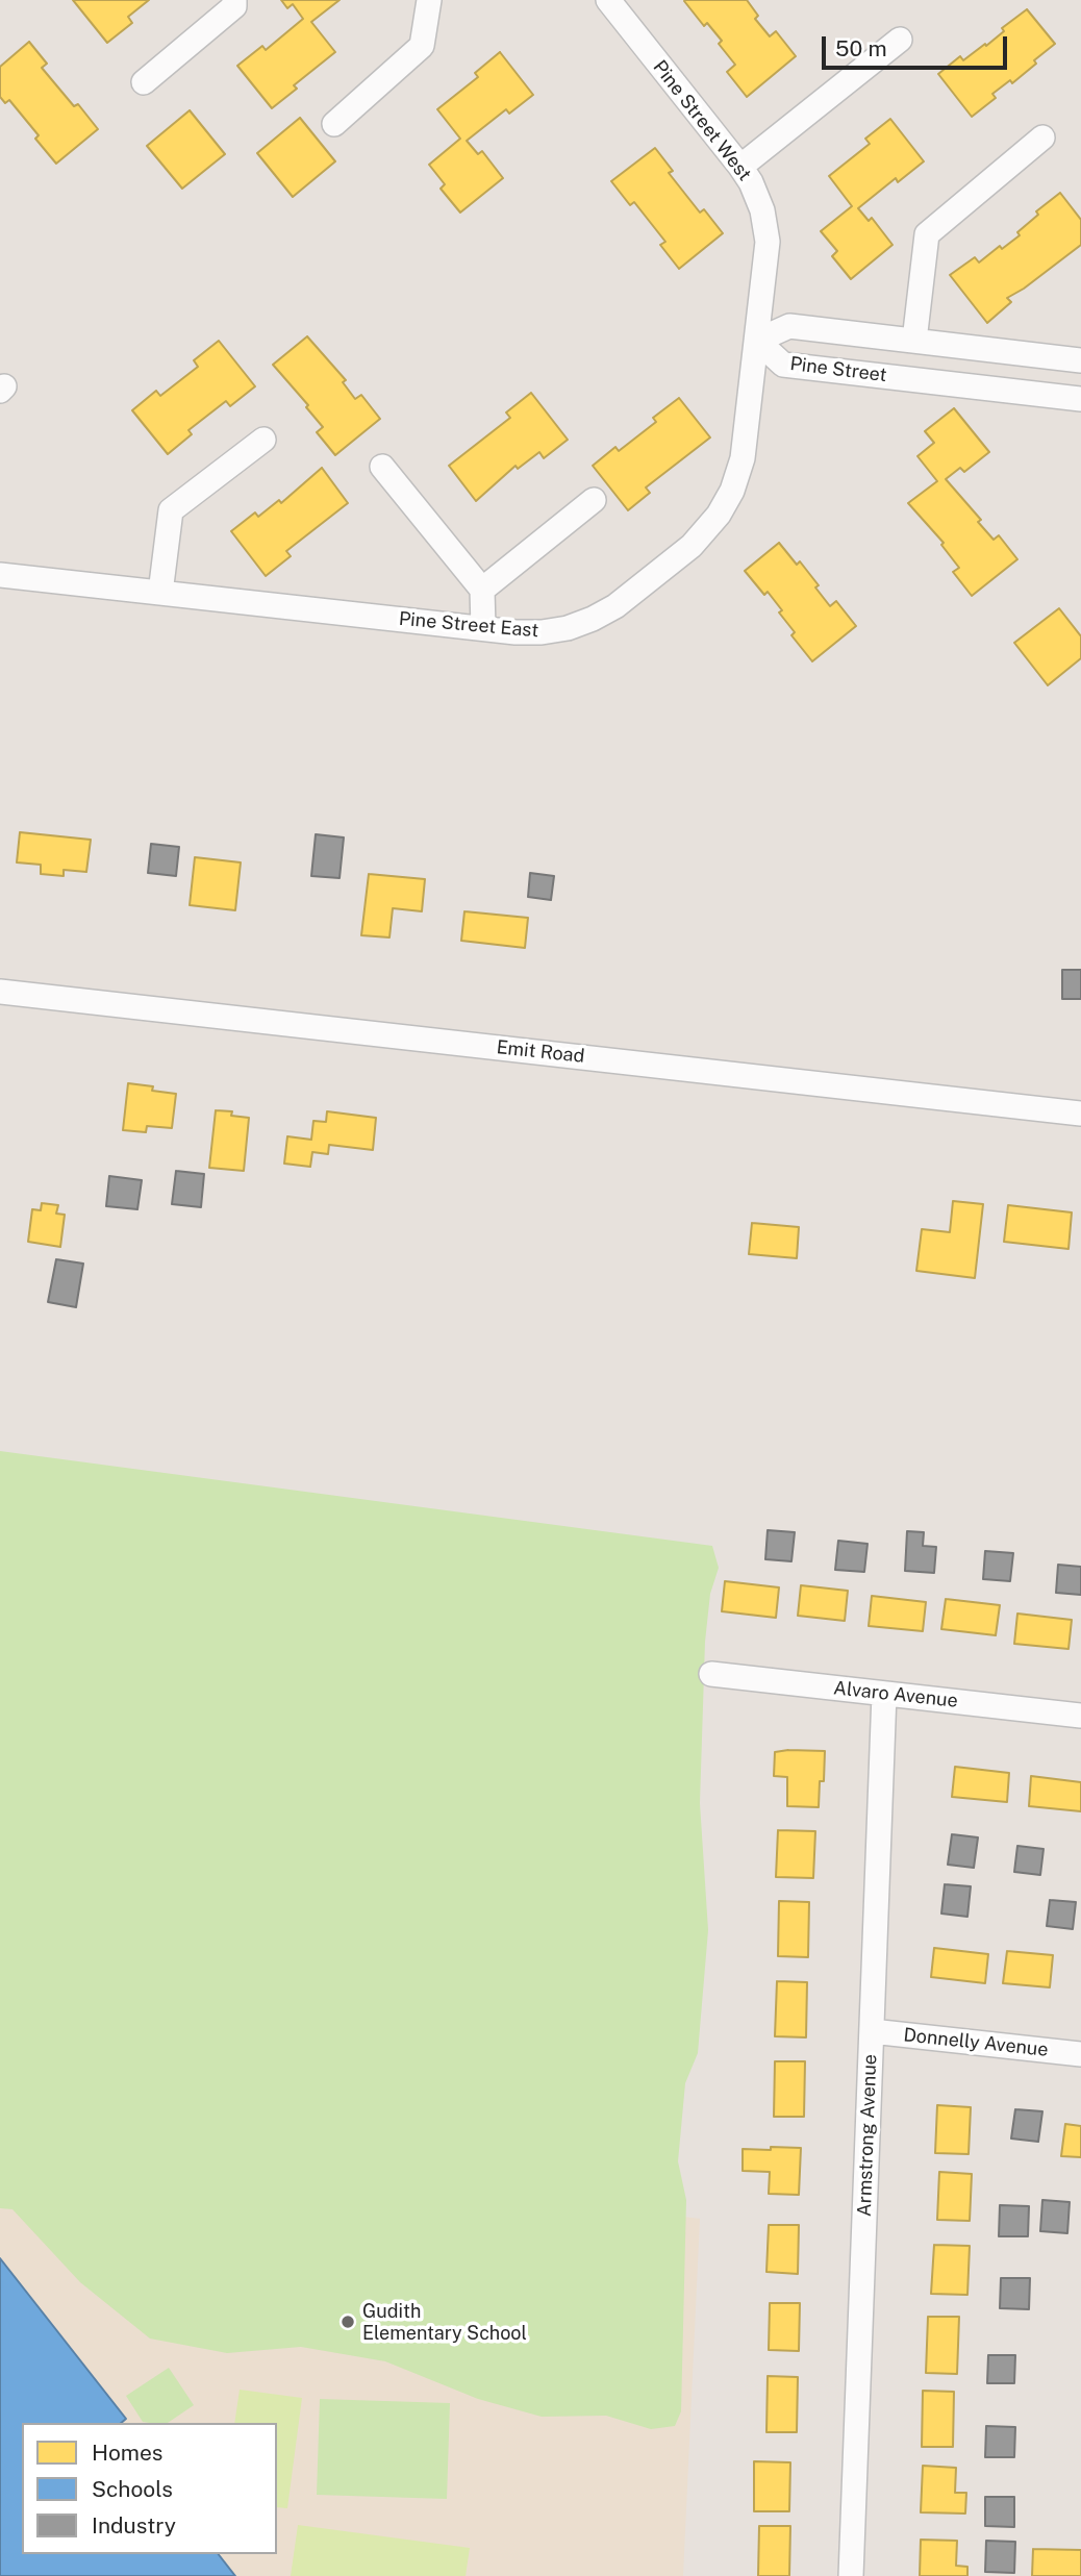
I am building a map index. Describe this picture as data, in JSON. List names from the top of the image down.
{
  "streets": {
    "street": [
      "Pine Street West",
      "Pine Street",
      "Pine Street East",
      "Emit Road",
      "Alvaro Avenue",
      "Donnelly Avenue",
      "Armstrong Avenue"
    ]
  },
  "crossings": [
    ["Pine Street West", "Pine Street"],
    ["Pine Street West", "Pine Street East"],
    ["Pine Street", "Pine Street East"],
    ["Alvaro Avenue", "Armstrong Avenue"],
    ["Donnelly Avenue", "Armstrong Avenue"]
  ],
  "places": ["Gudith Elementary School"],
  "legend": ["Homes", "Schools", "Industry"],
  "scale_bar": "50 m"
}
